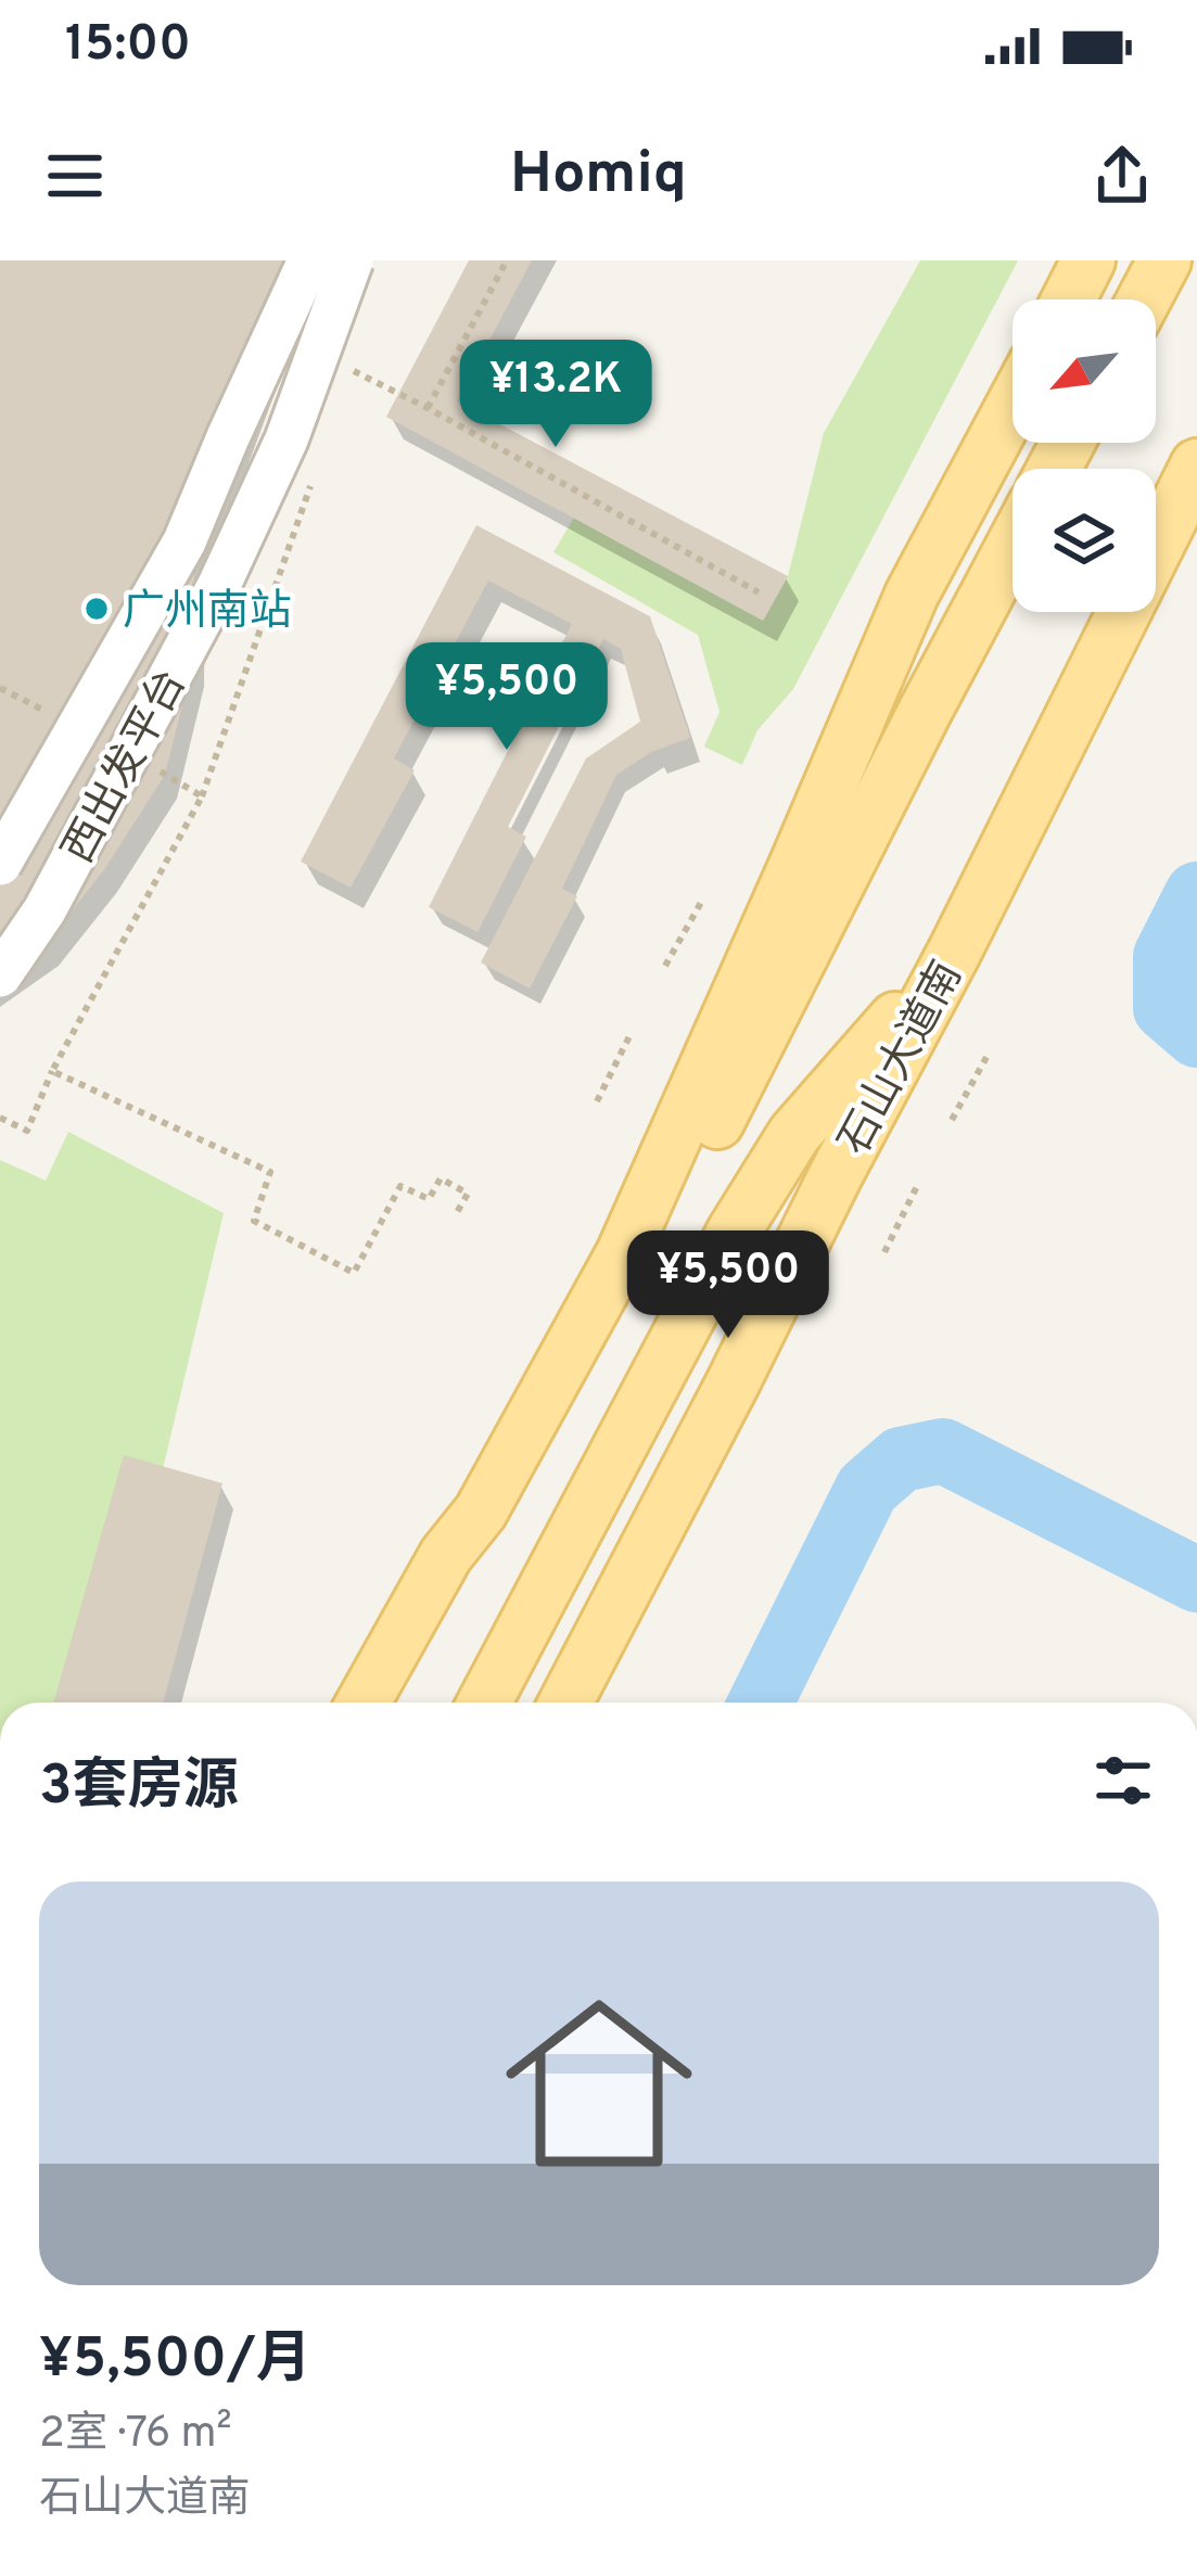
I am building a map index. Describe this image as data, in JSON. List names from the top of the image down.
{
  "streets": {
    "main road": ["石山大道南"],
    "street": ["西出发平台"]
  },
  "places": ["广州南站"],
  "north": "bottom left",
  "page": {
    "status": "15:00",
    "header": "Homiq",
    "price": ["¥13.2K", "¥5,500", "¥5,500"],
    "heading": "3套房源",
    "list": [
      {
        "name": "¥5,500/月",
        "note": "2室 · 76 m² · 石山大道南"
      }
    ]
  }
}
